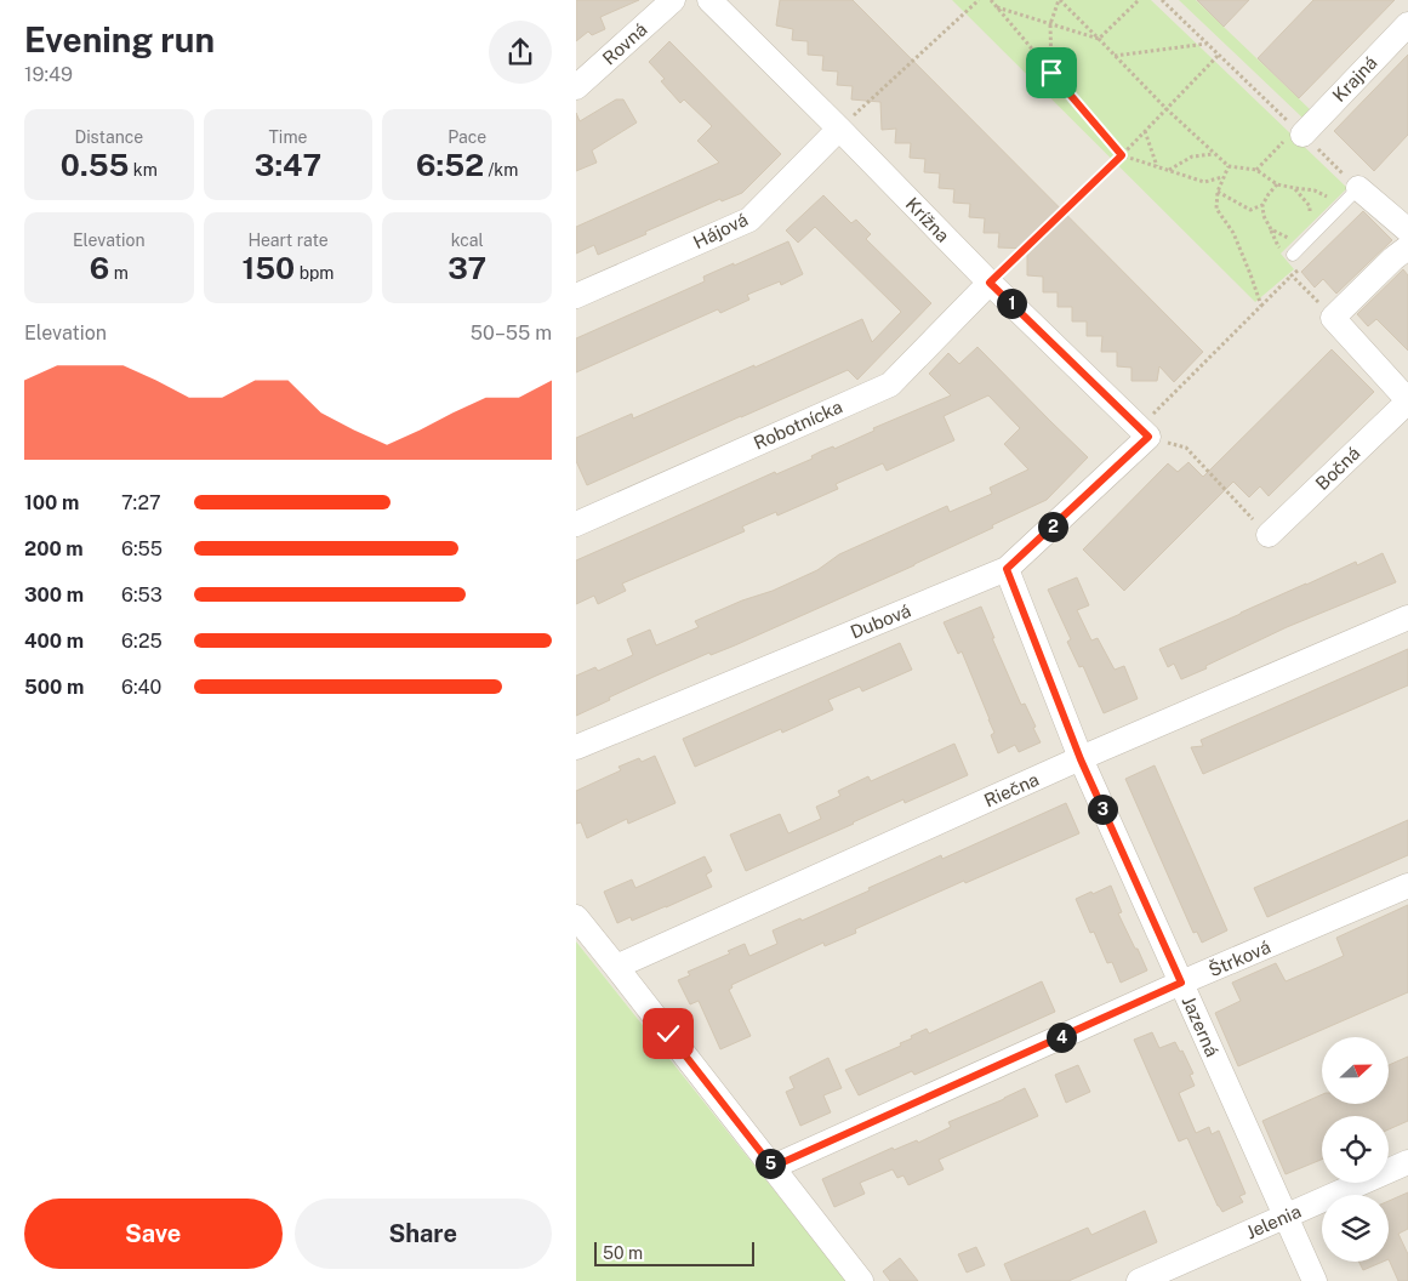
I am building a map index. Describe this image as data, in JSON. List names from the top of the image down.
{
  "streets": {
    "street": [
      "Rovná",
      "Krajná",
      "Krížna",
      "Hájová",
      "Robotnícka",
      "Bočná",
      "Dubová",
      "Riečna",
      "Štrková",
      "Jazerná",
      "Jelenia"
    ]
  },
  "crossings": [
    ["Krížna", "Hájová"],
    ["Krížna", "Robotnícka"],
    ["Krížna", "Dubová"],
    ["Dubová", "Jazerná"],
    ["Riečna", "Jazerná"],
    ["Štrková", "Jazerná"],
    ["Jazerná", "Jelenia"]
  ],
  "scale_bar": "50 m",
  "north": "right",
  "page": {
    "heading": ["Evening run", "19:49"],
    "stats": [
      ["Distance", "0.55 km"],
      ["Time", "3:47"],
      ["Pace", "6:52 /km"],
      ["Elevation", "6 m"],
      ["Heart rate", "150 bpm"],
      ["kcal", "37"]
    ],
    "pins": [
      "1",
      "2",
      "3",
      "4",
      "5"
    ],
    "chart": ["Elevation", "50–55 m"],
    "list": [
      {
        "name": "100 m",
        "note": "7:27"
      },
      {
        "name": "200 m",
        "note": "6:55"
      },
      {
        "name": "300 m",
        "note": "6:53"
      },
      {
        "name": "400 m",
        "note": "6:25"
      },
      {
        "name": "500 m",
        "note": "6:40"
      }
    ],
    "buttons": ["Save", "Share"],
    "scale": "50 m"
  }
}
